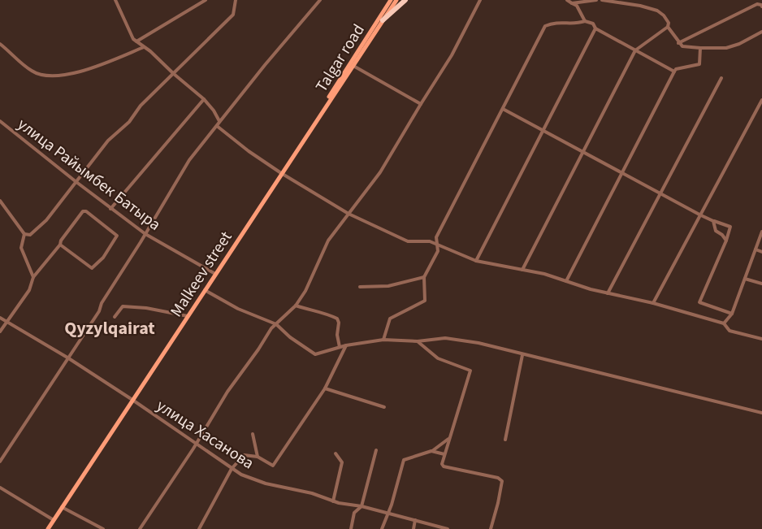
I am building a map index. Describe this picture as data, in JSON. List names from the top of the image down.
{
  "streets": {
    "main road": ["Talgar road", "Malkeev street"],
    "street": ["улица Райымбек Батыра", "улица Хасанова"]
  },
  "crossings": [
    ["Talgar road", "Malkeev street"],
    ["улица Райымбек Батыра", "Malkeev street"],
    ["Malkeev street", "улица Хасанова"]
  ],
  "districts": ["Qyzylqairat"]
}
